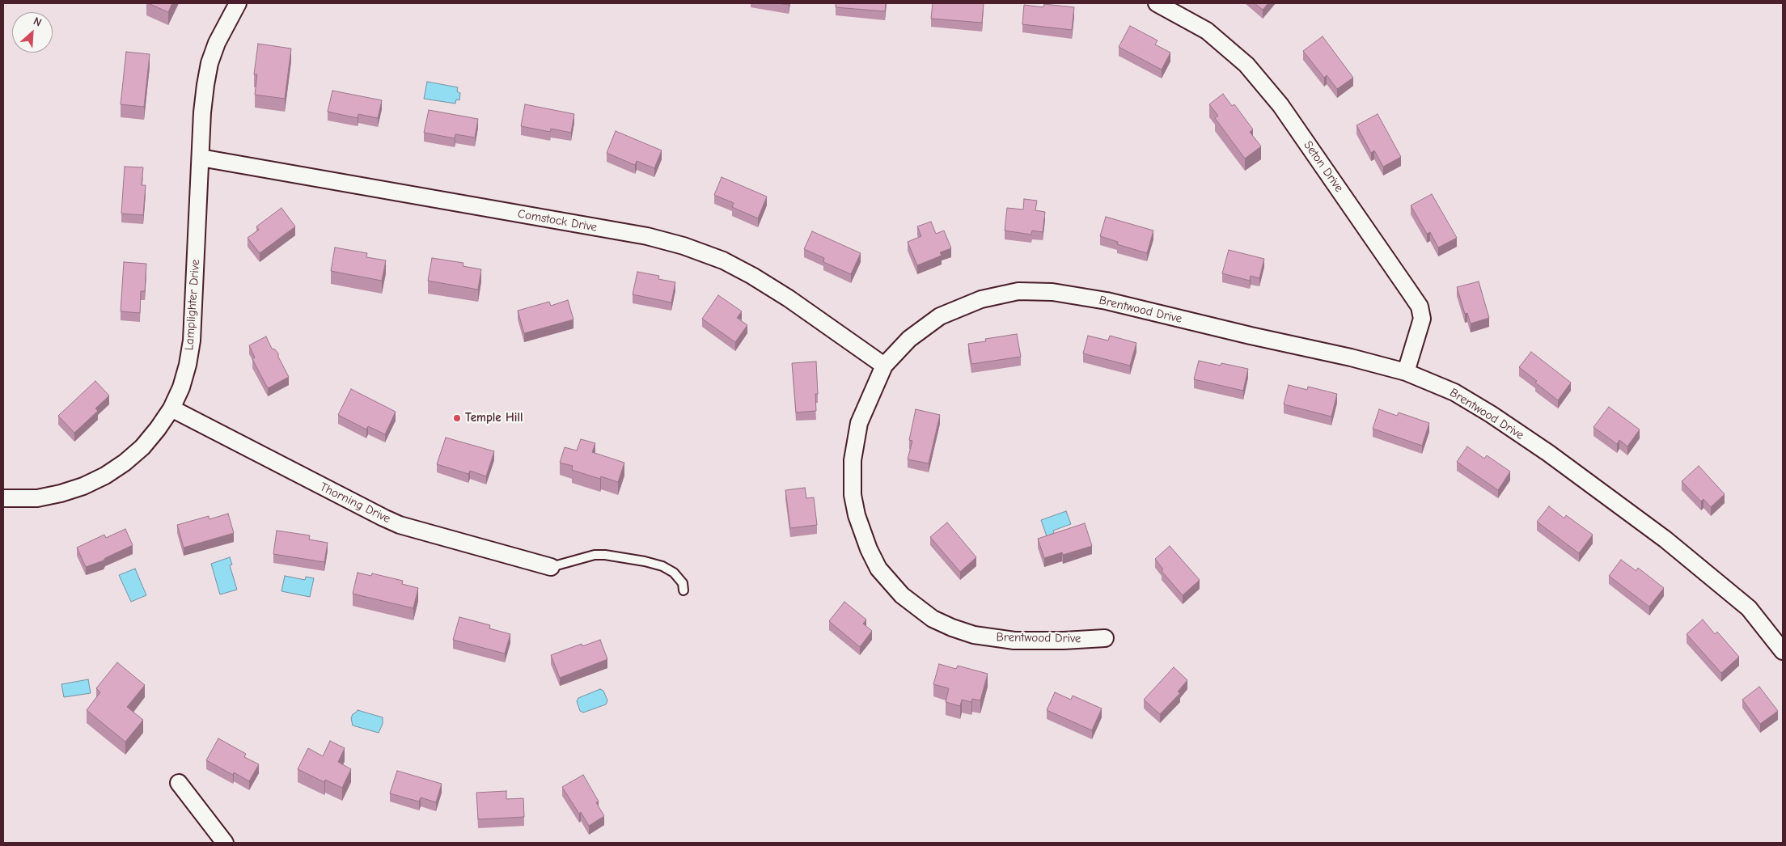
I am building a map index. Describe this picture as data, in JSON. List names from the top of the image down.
{
  "streets": {
    "street": [
      "Seton Drive",
      "Comstock Drive",
      "Lamplighter Drive",
      "Brentwood Drive",
      "Thorning Drive"
    ]
  },
  "crossings": [
    ["Seton Drive", "Brentwood Drive"],
    ["Comstock Drive", "Lamplighter Drive"],
    ["Comstock Drive", "Brentwood Drive"],
    ["Lamplighter Drive", "Thorning Drive"]
  ],
  "places": ["Temple Hill"],
  "north": "top right"
}
